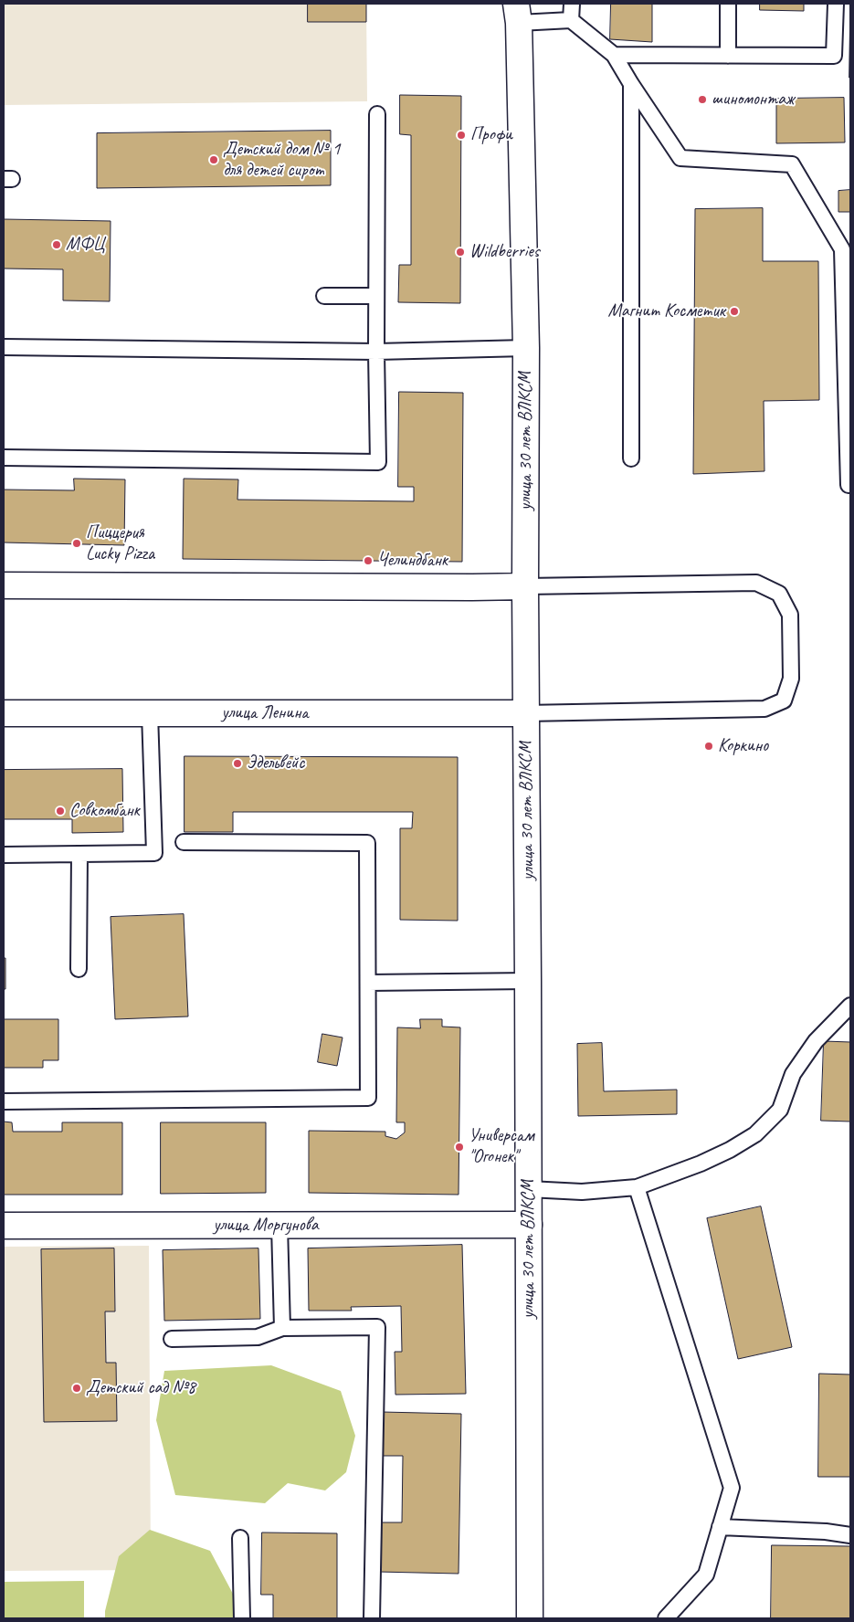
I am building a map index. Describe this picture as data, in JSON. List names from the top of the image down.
{
  "streets": {
    "main road": ["улица 30 лет ВЛКСМ", "улица Ленина", "улица Моргунова"]
  },
  "crossings": [
    ["улица 30 лет ВЛКСМ", "улица Ленина"],
    ["улица 30 лет ВЛКСМ", "улица Моргунова"]
  ],
  "places": [
    "шиномонтаж",
    "Профи",
    "Детский дом № 1 для детей сирот",
    "МФЦ",
    "Wildberries",
    "Магнит Косметик",
    "Пиццерия Lucky Pizza",
    "Челиндбанк",
    "Коркино",
    "Эдельвейс",
    "Совкомбанк",
    "Универсам \"Огонек\"",
    "Детский сад №8"
  ]
}
